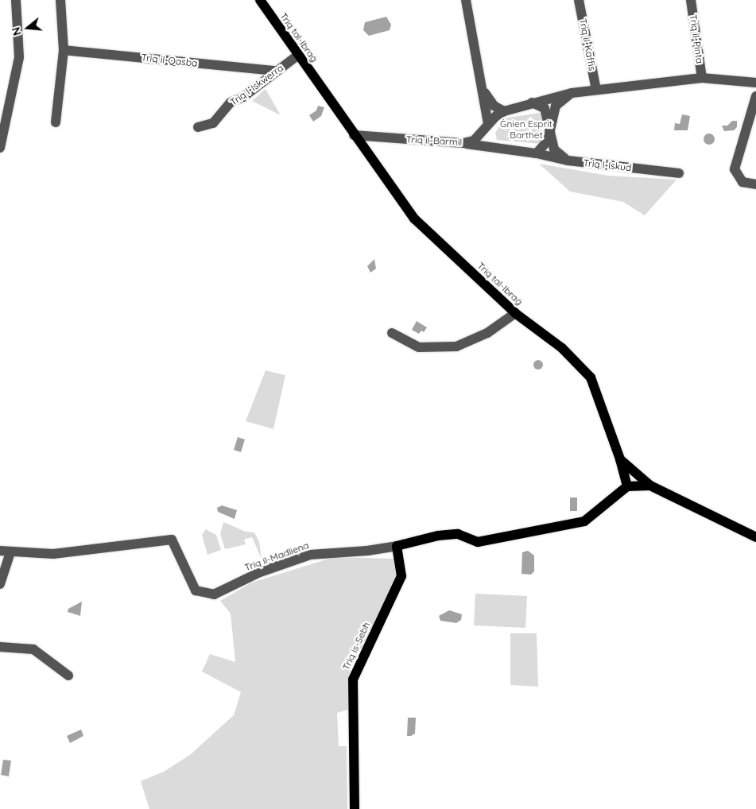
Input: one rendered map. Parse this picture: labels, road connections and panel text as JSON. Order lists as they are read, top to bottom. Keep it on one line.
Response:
{"streets":{"main road":["Triq tal-Ibraġ","Triq il-Madliena","Triq is-Sebħ"],"street":["Triq il-Pinta","Triq il-Kaffis","Triq il-Qasba","Triq l-Iskwerra","Triq il-Barmil","Triq l-Iskud"]},"crossings":[["Triq tal-Ibraġ","Triq l-Iskwerra"],["Triq tal-Ibraġ","Triq il-Barmil"],["Triq il-Pinta","Triq il-Barmil"],["Triq il-Kaffis","Triq il-Barmil"],["Triq il-Qasba","Triq l-Iskwerra"],["Triq il-Barmil","Triq l-Iskud"],["Triq il-Madliena","Triq is-Sebħ"]],"parks":["Ġnien Esprit Barthet"],"north":"left"}
